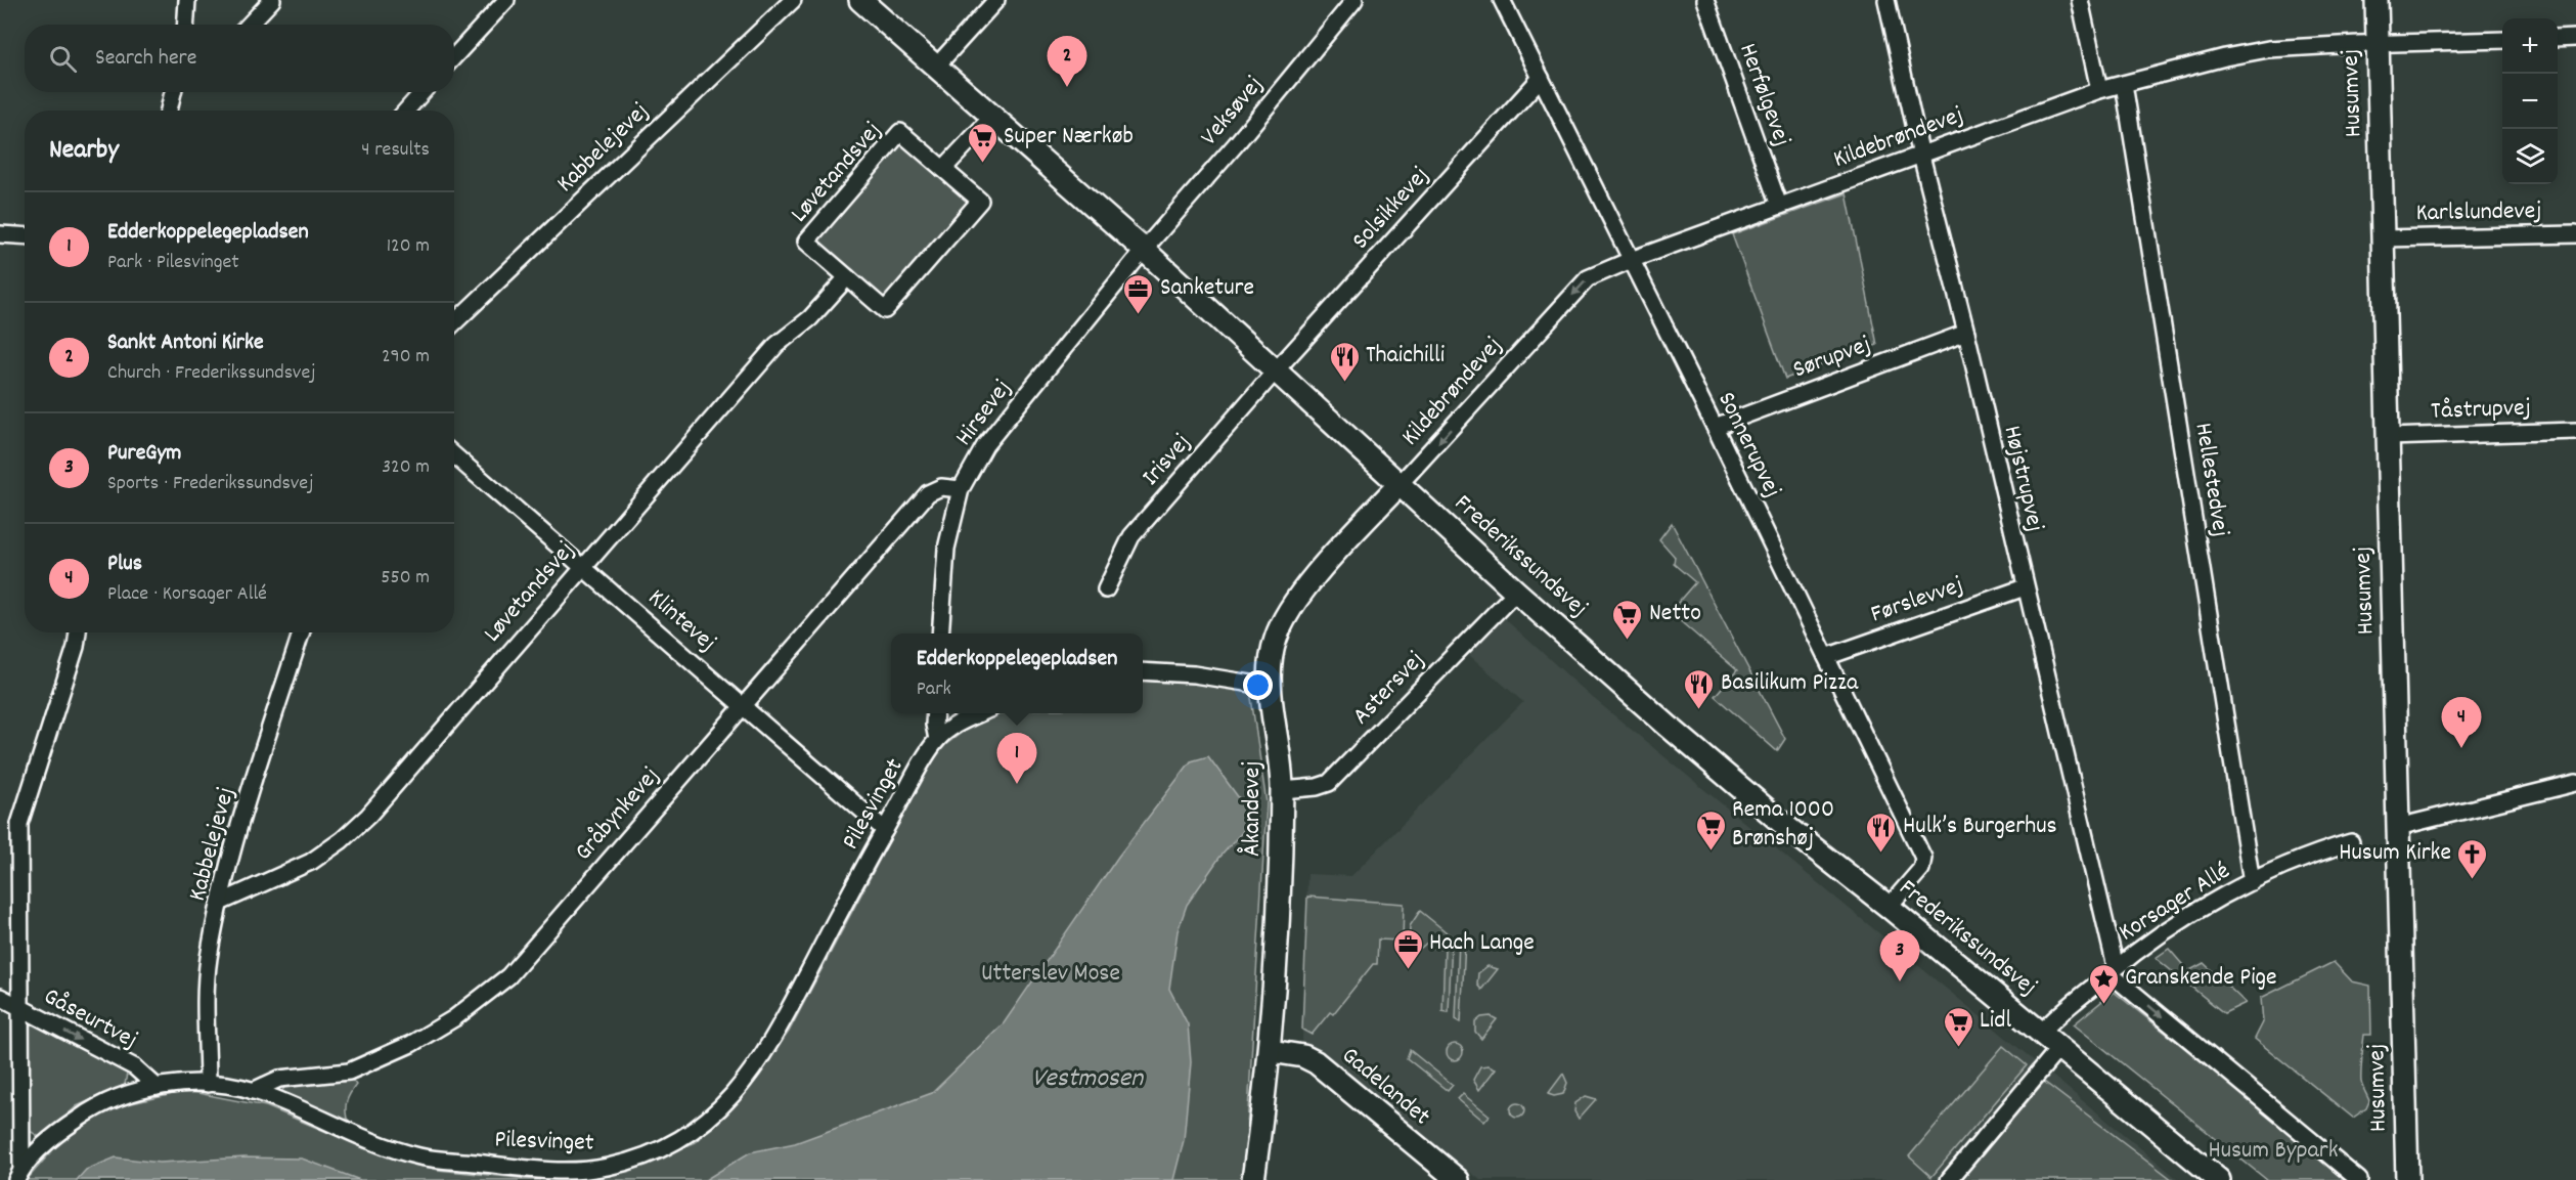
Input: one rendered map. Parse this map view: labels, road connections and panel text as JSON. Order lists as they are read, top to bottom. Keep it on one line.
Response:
{"streets":{"street":["Husumvej","Herfølgevej","Veksøvej","Kildebrøndevej","Kabbelejevej","Løvetandsvej","Solsikkevej","Karlslundevej","Sørupvej","Tåstrupvej","Hirsevej","Sonnerupvej","Irisvej","Højstrupvej","Hellestedvej","Frederikssundsvej","Førslevvej","Klintevej","Astersvej","Pilesvinget","Åkandevej","Gråbynkevej","Korsager Allé","Gåseurtvej","Gadelandet"]},"crossings":[["Husumvej","Kildebrøndevej"],["Husumvej","Karlslundevej"],["Husumvej","Tåstrupvej"],["Herfølgevej","Kildebrøndevej"],["Veksøvej","Hirsevej"],["Veksøvej","Frederikssundsvej"],["Kildebrøndevej","Sonnerupvej"],["Kildebrøndevej","Højstrupvej"],["Kildebrøndevej","Hellestedvej"],["Kildebrøndevej","Frederikssundsvej"],["Kildebrøndevej","Åkandevej"],["Kabbelejevej","Løvetandsvej"],["Kabbelejevej","Pilesvinget"],["Løvetandsvej","Klintevej"],["Solsikkevej","Sonnerupvej"],["Solsikkevej","Irisvej"],["Solsikkevej","Frederikssundsvej"],["Sørupvej","Sonnerupvej"],["Sørupvej","Højstrupvej"],["Hirsevej","Frederikssundsvej"],["Hirsevej","Gråbynkevej"],["Sonnerupvej","Frederikssundsvej"],["Sonnerupvej","Førslevvej"],["Irisvej","Frederikssundsvej"],["Højstrupvej","Førslevvej"],["Højstrupvej","Korsager Allé"],["Hellestedvej","Korsager Allé"],["Frederikssundsvej","Astersvej"],["Frederikssundsvej","Åkandevej"],["Frederikssundsvej","Korsager Allé"],["Klintevej","Pilesvinget"],["Klintevej","Gråbynkevej"],["Astersvej","Åkandevej"],["Pilesvinget","Gråbynkevej"],["Pilesvinget","Gåseurtvej"],["Åkandevej","Gadelandet"]],"one_way":["Gåseurtvej"],"water":["Vestmosen"],"parks":["Utterslev Mose","Husum Bypark"],"places":{"supermarket":["Super Nærkøb","Netto","Rema 1000 Brønshøj","Lidl"],"office":["Sanketure","Hach Lange"],"restaurant":["Thaichilli","Basilikum Pizza","Hulk’s Burgerhus"],"church":["Husum Kirke"],"place":["Granskende Pige"]},"page":{"map_buttons":["+","−"],"search":"Search here","pins":["2","4","1","3"],"heading":["Nearby","4 results"],"list":[{"mark":"1","name":"Edderkoppelegepladsen","note":"Park · Pilesvinget","value":"120 m"},{"mark":"2","name":"Sankt Antoni Kirke","note":"Church · Frederikssundsvej","value":"290 m"},{"mark":"3","name":"PureGym","note":"Sports · Frederikssundsvej","value":"320 m"},{"mark":"4","name":"Plus","note":"Place · Korsager Allé","value":"550 m"}],"popup":["Edderkoppelegepladsen","Park"]}}
